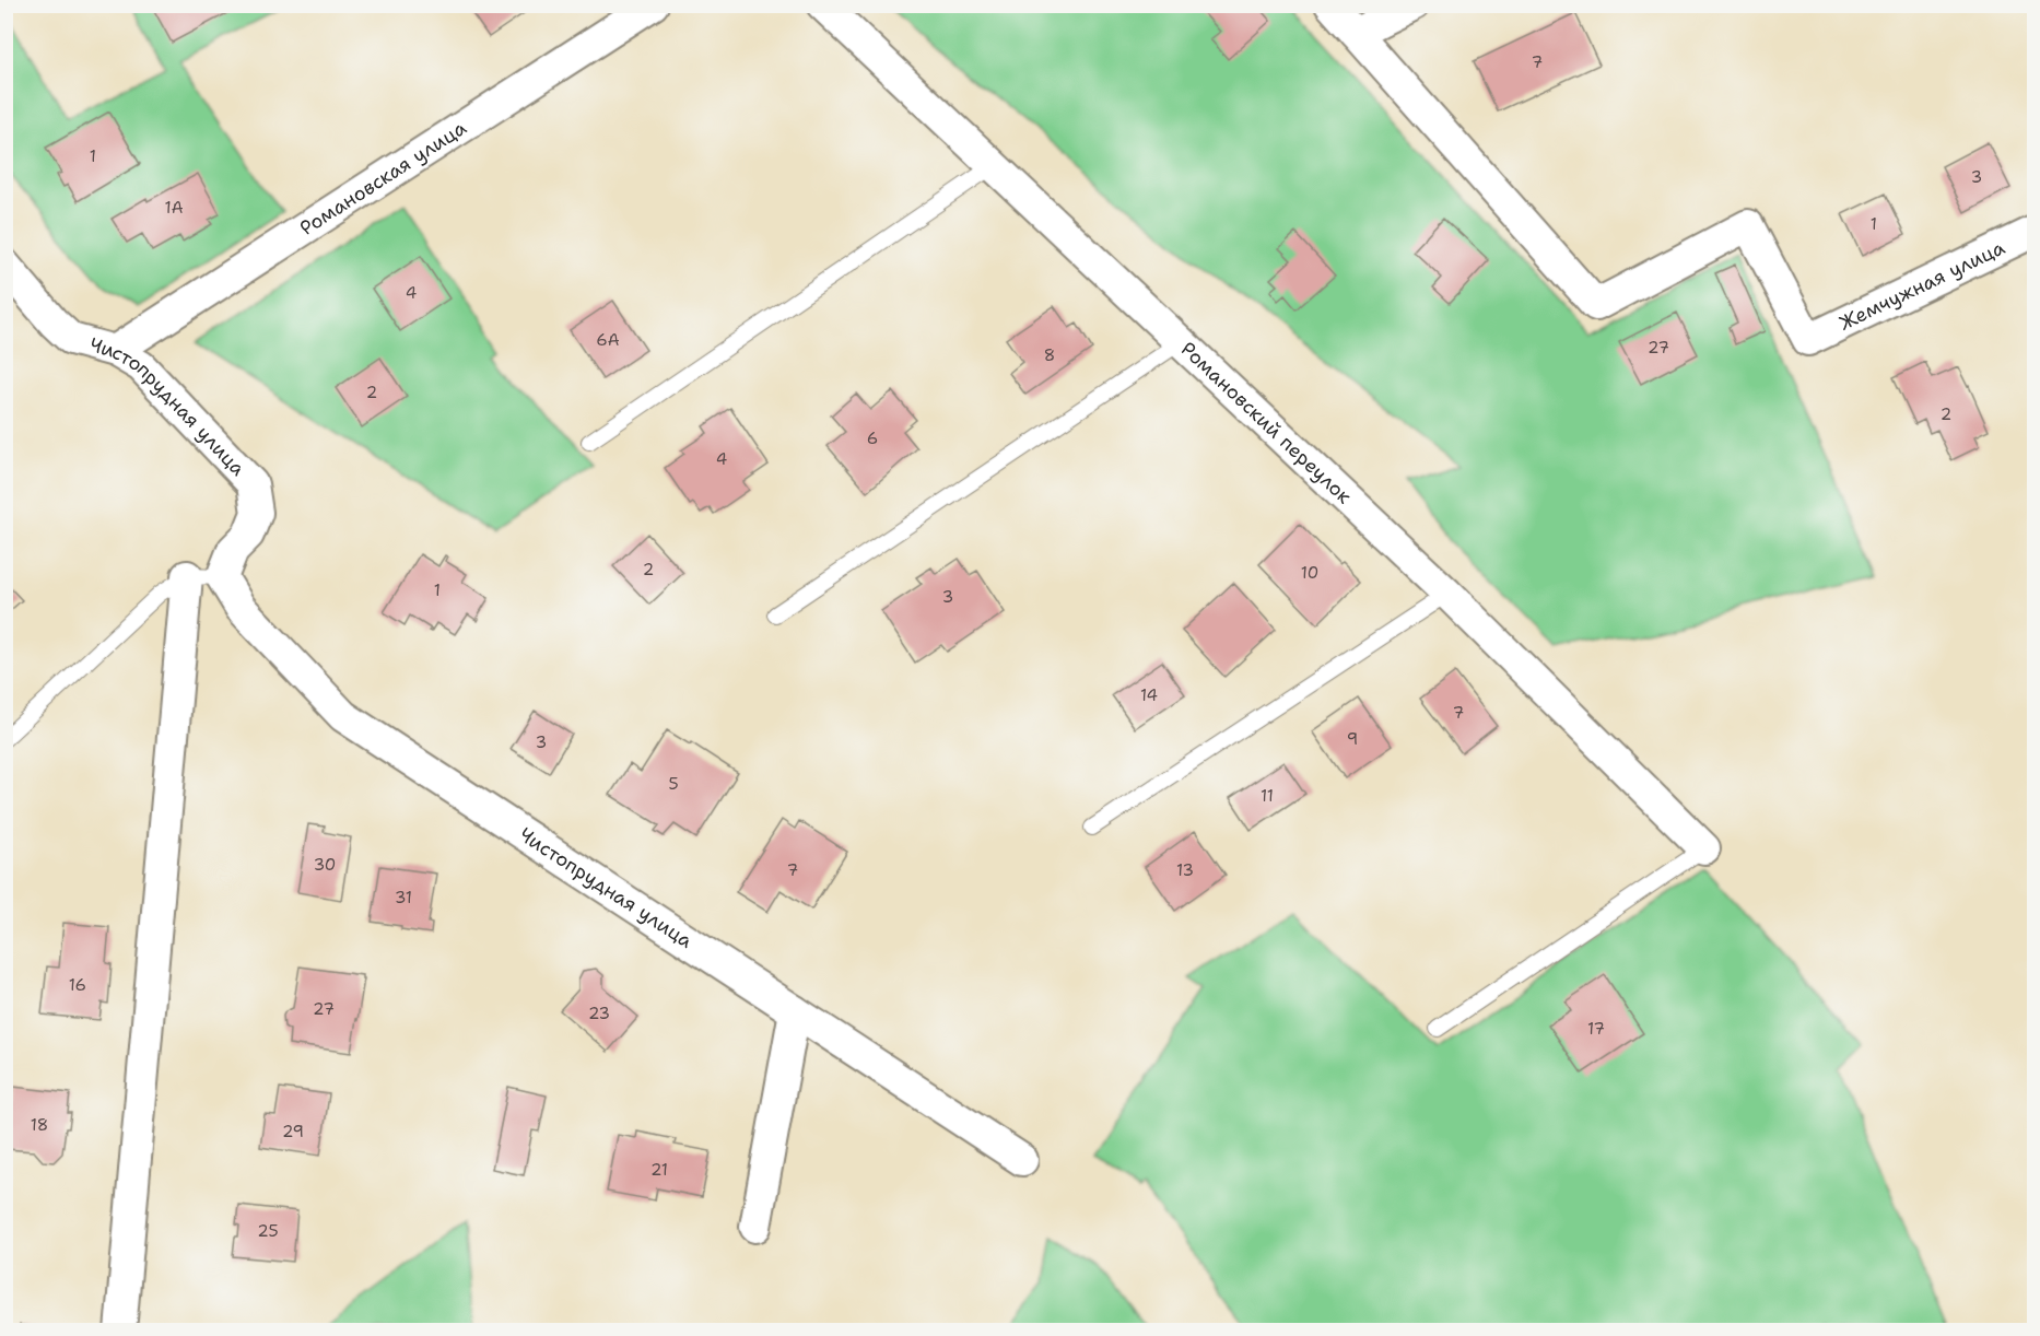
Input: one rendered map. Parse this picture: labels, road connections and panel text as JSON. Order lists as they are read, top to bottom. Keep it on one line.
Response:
{"streets":{"street":["Романовская улица","Жемчужная улица","Чистопрудная улица","Романовский переулок"]},"crossings":[["Романовская улица","Чистопрудная улица"]],"house_numbers":["7","1","3","1А","1","4","6А","27","8","2","2","6","4","2","10","1","3","14","7","9","3","5","11","30","7","13","31","16","27","23","17","18","29","21","25"]}
